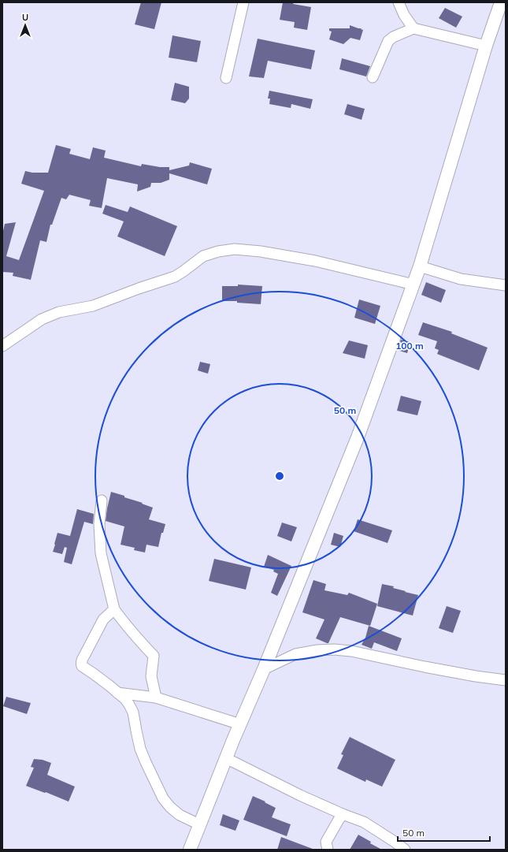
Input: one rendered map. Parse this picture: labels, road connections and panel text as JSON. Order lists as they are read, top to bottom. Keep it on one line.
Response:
{"scale_bar":"50 m","north":"top","rings":["100 m","50 m"]}
